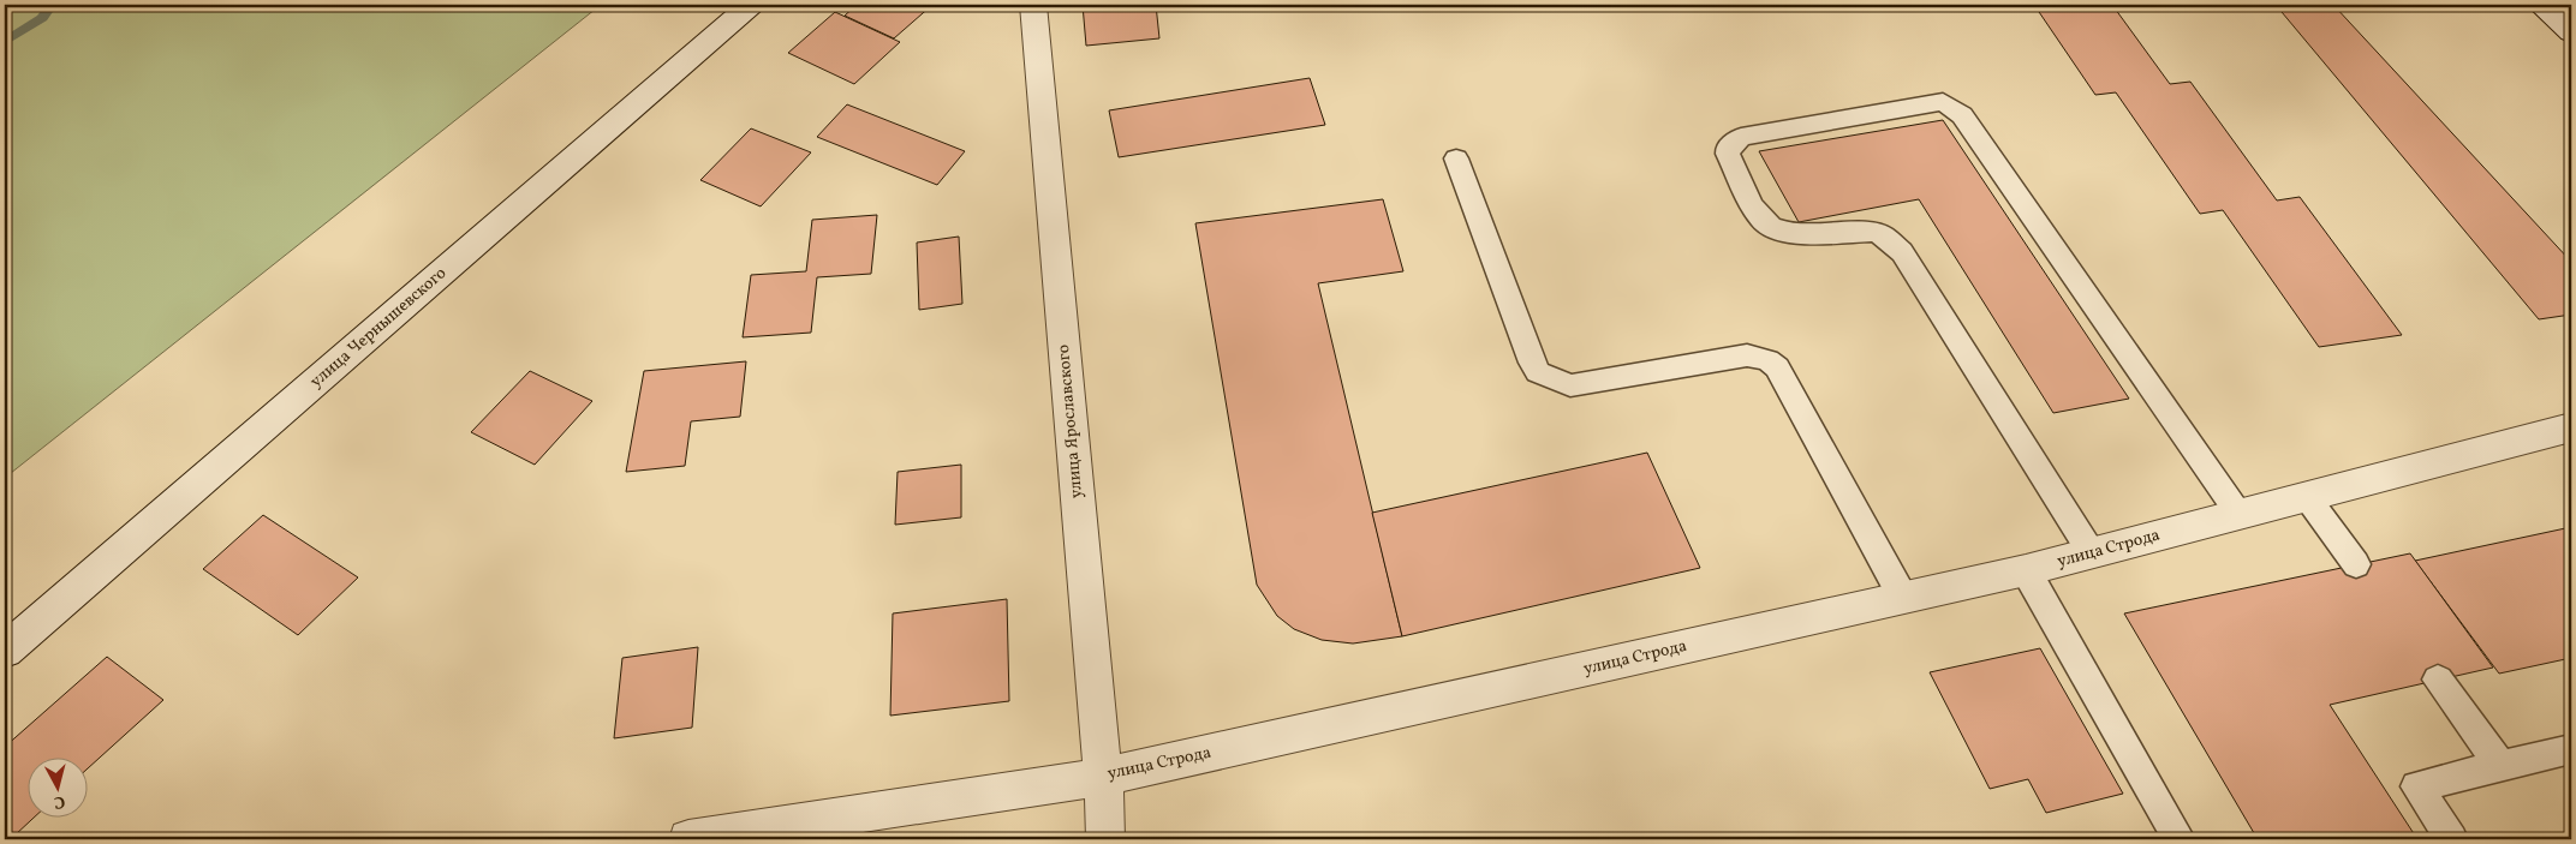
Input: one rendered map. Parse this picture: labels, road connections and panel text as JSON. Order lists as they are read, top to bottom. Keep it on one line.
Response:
{"streets":{"street":["улица Чернышевского","улица Ярославского","улица Строда"]},"crossings":[["улица Ярославского","улица Строда"]],"north":"bottom"}
